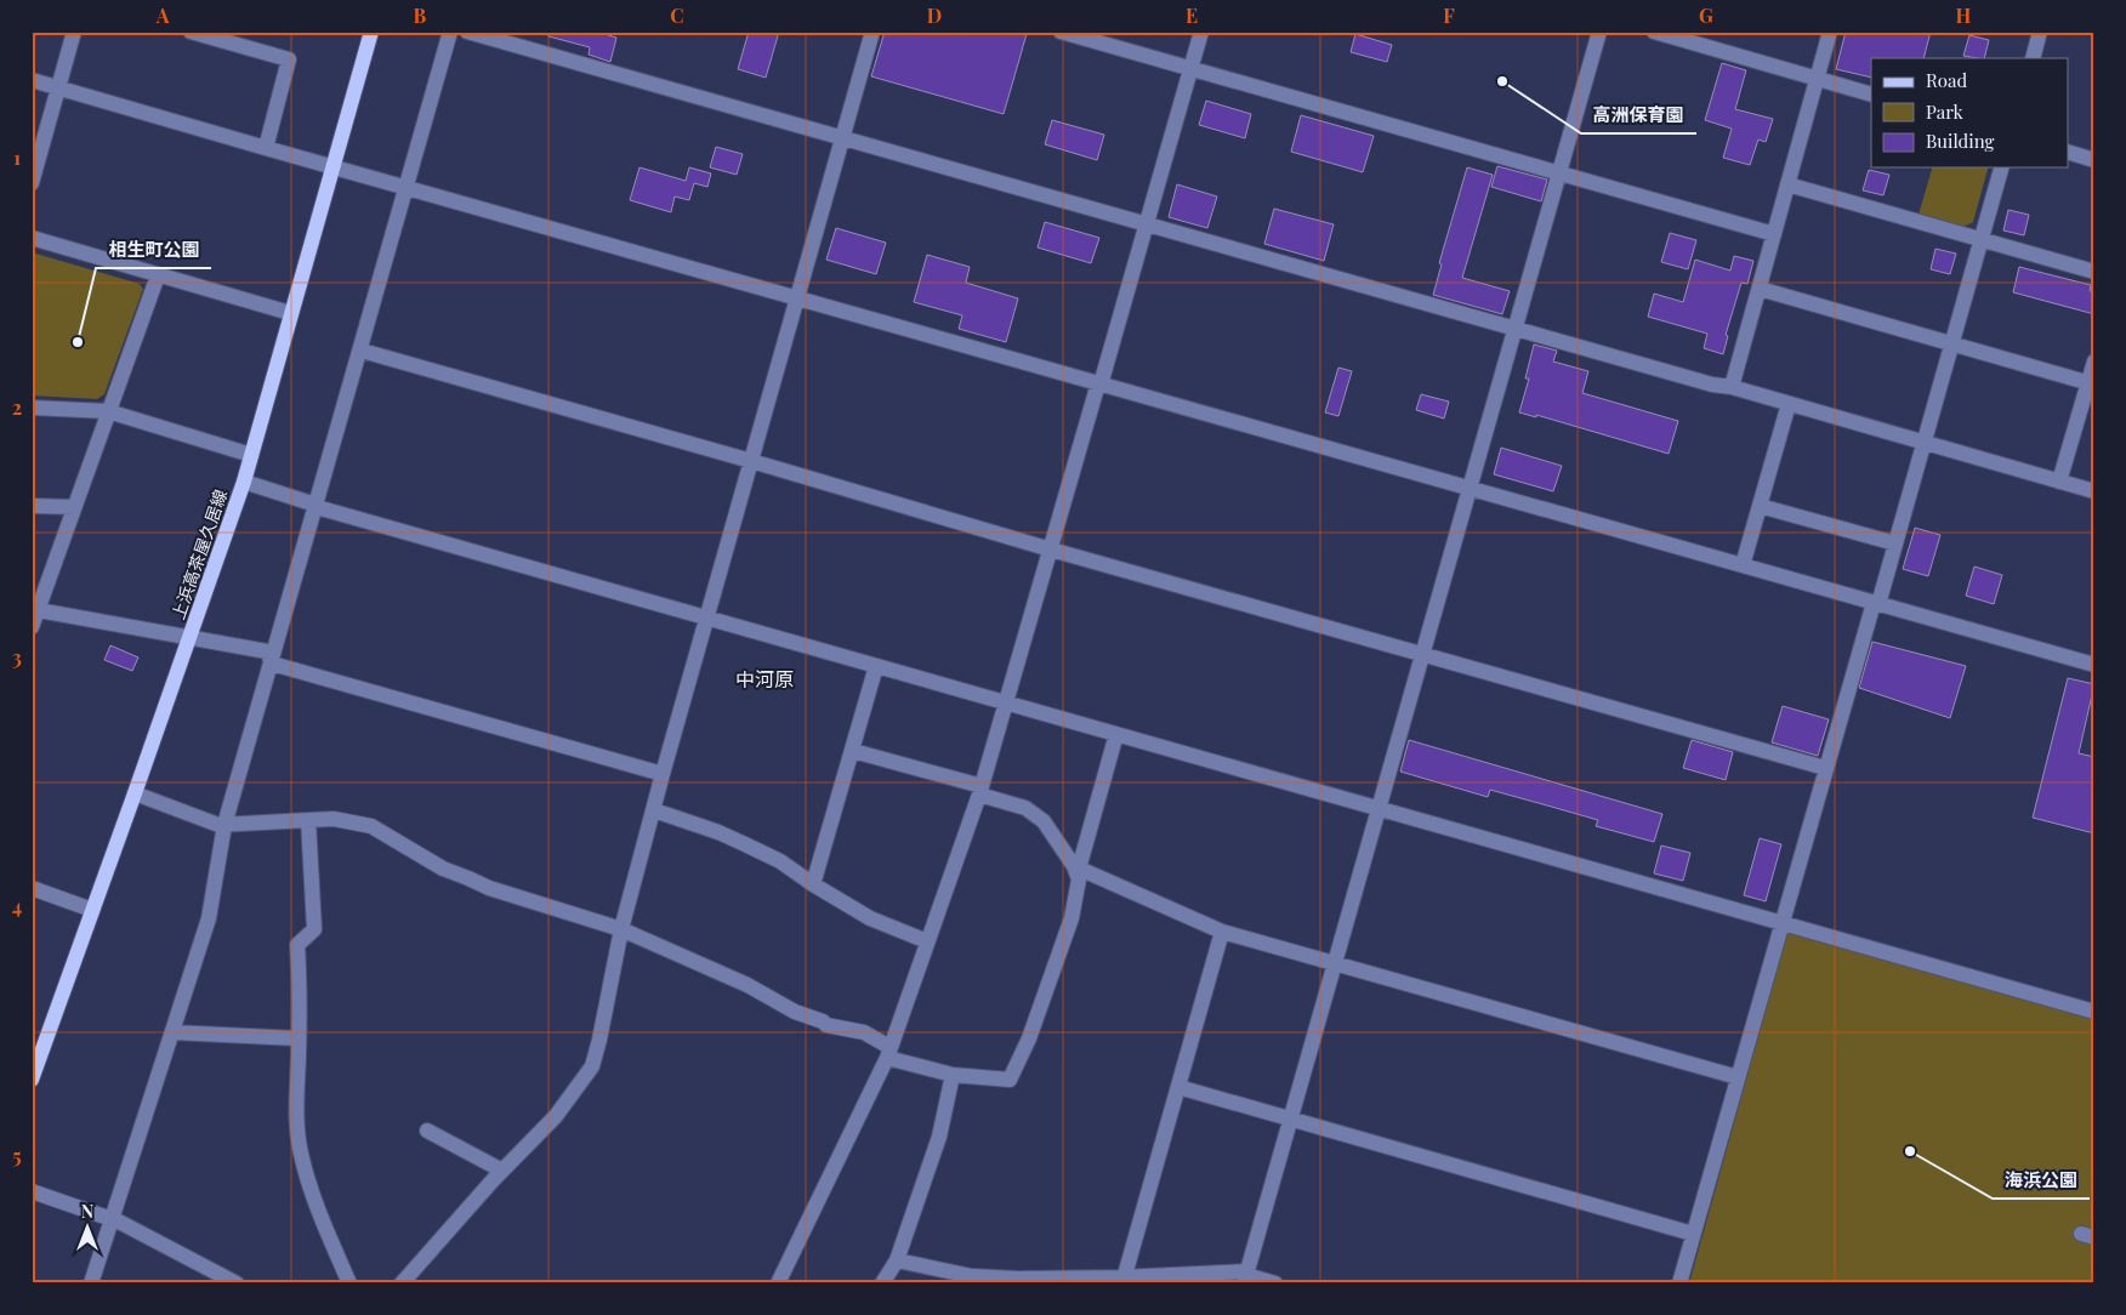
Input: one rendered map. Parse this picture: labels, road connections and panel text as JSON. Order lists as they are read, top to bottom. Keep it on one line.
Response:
{"streets":{"main road":["上浜高茶屋久居線"]},"districts":["中河原"],"places":["高洲保育園","相生町公園","海浜公園"],"legend":["Road","Park","Building"],"north":"top","grid":{"columns":["A","B","C","D","E","F","G","H"],"rows":["1","2","3","4","5"]}}
